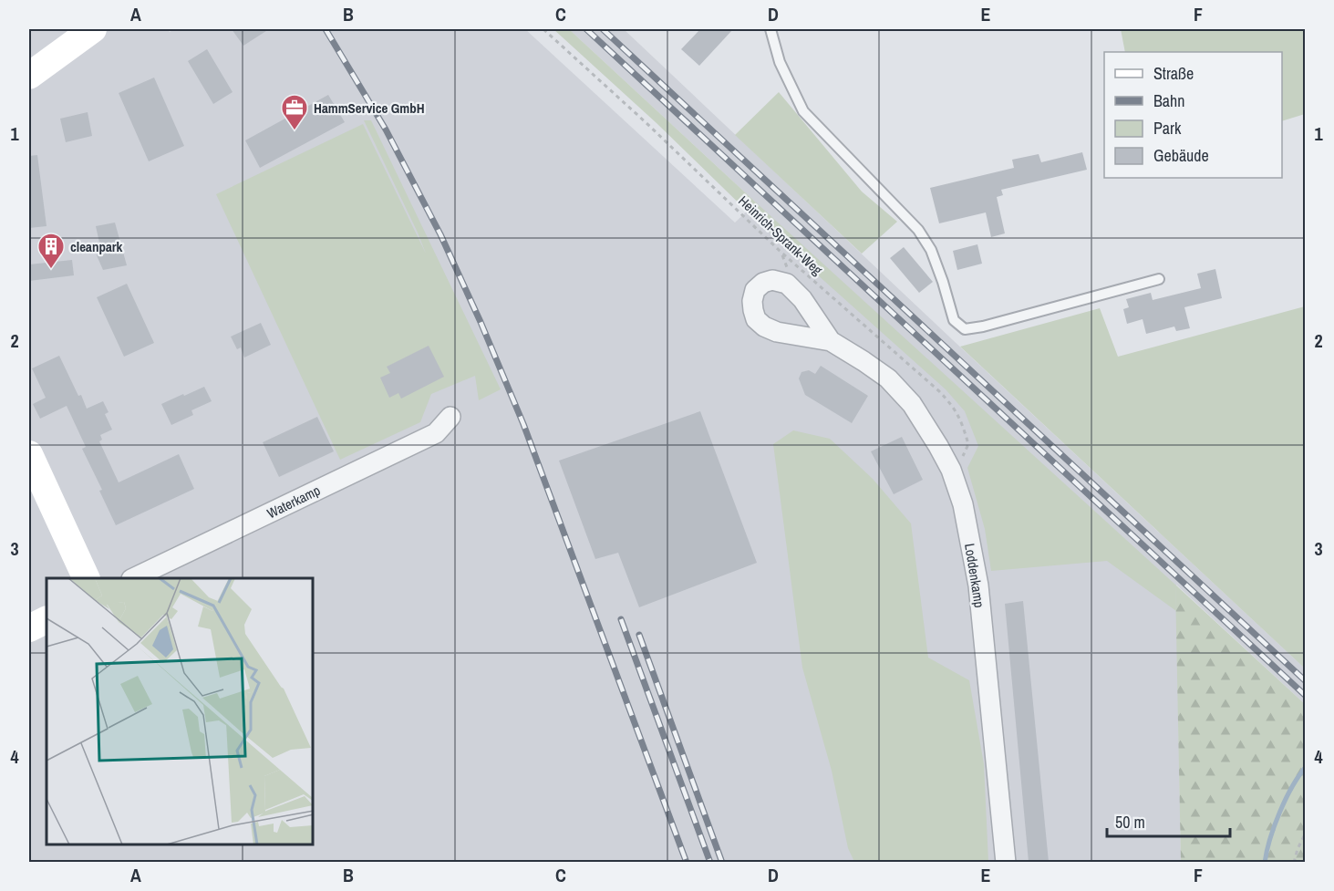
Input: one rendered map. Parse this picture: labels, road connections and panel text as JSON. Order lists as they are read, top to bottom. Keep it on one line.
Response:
{"streets":{"street":["Waterkamp","Loddenkamp"],"path":["Heinrich-Sprank-Weg"]},"crossings":[["Heinrich-Sprank-Weg","Loddenkamp"]],"places":{"office":["HammService GmbH"],"building":["cleanpark"]},"legend":["Straße","Bahn","Park","Gebäude"],"scale_bar":"50 m","grid":{"columns":["A","B","C","D","E","F"],"rows":["1","2","3","4"]}}
